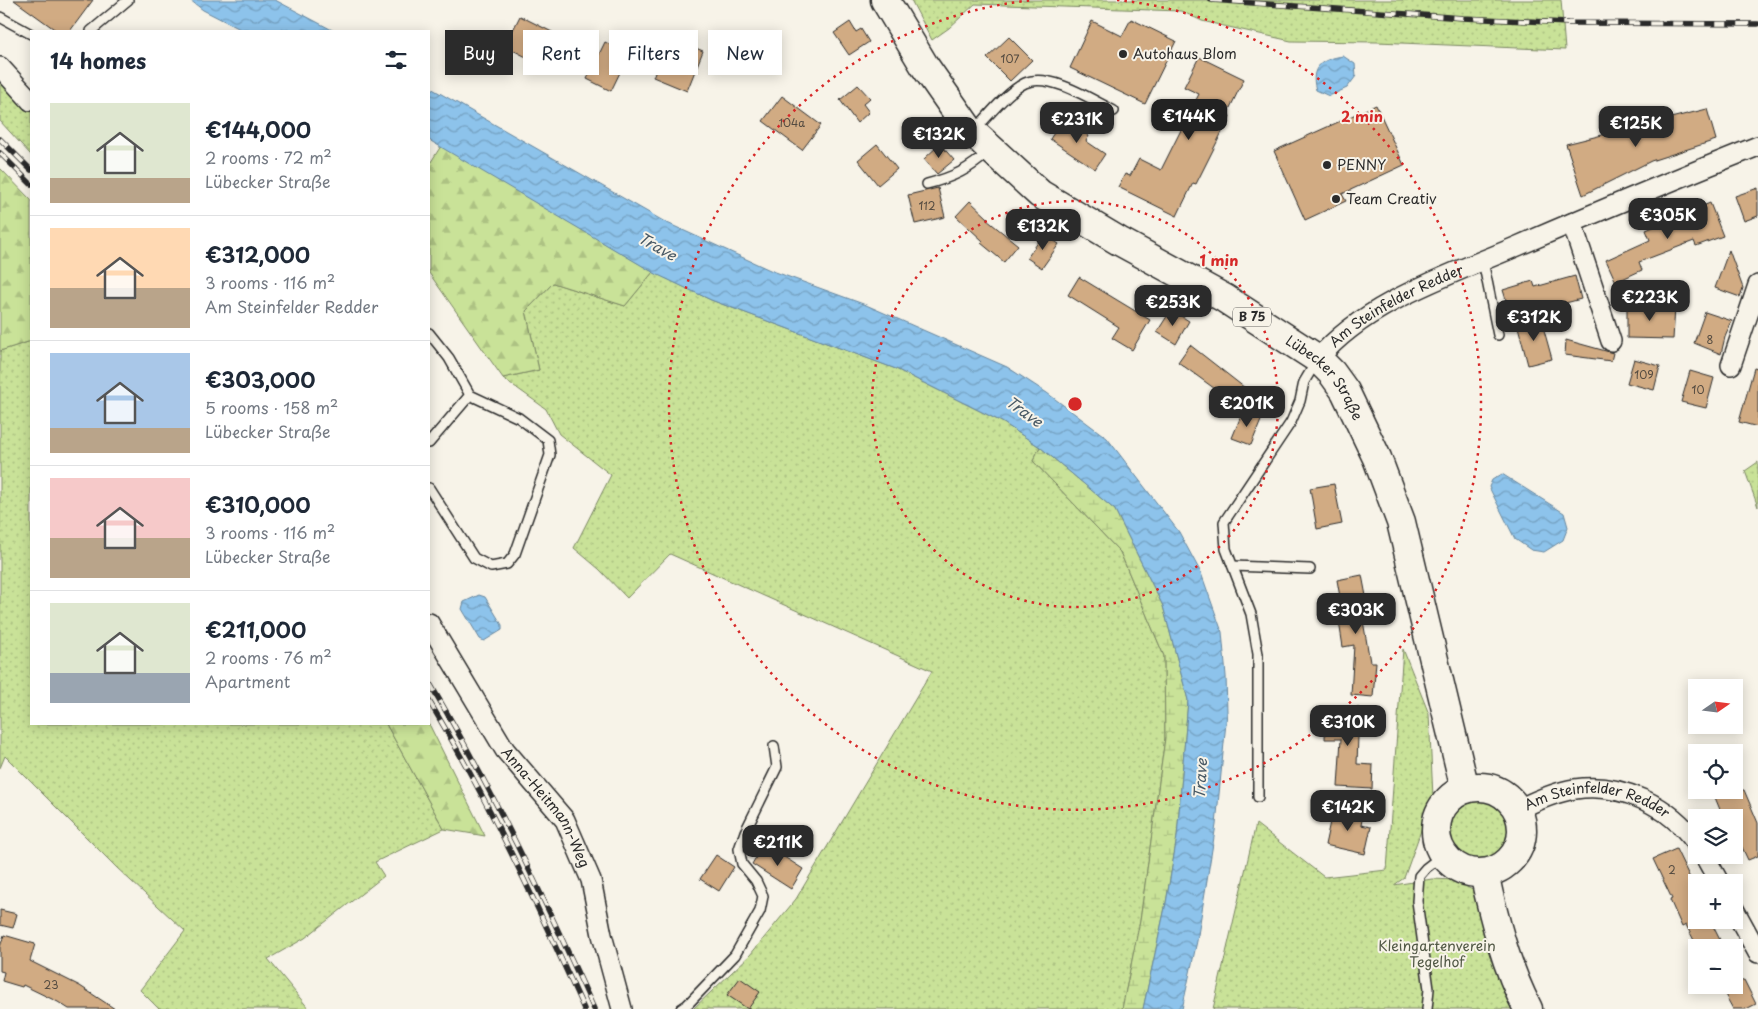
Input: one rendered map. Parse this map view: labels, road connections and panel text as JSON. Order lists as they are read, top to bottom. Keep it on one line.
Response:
{"streets":{"main road":["B 75","Lübecker Straße"],"street":["Am Steinfelder Redder","Anna-Heitmann-Weg"]},"crossings":[["Am Steinfelder Redder","Lübecker Straße"]],"water":["Trave"],"parks":["Kleingartenverein Tegelhof"],"places":["Autohaus Blom","PENNY","Team Creativ"],"house_numbers":["107","104a","112","8","109","10","2","23"],"north":"right","page":{"chip":["Buy","Rent","Filters","New"],"heading":"14 homes","list":[{"name":"€144,000","note":"2 rooms · 72 m² · Lübecker Straße"},{"name":"€312,000","note":"3 rooms · 116 m² · Am Steinfelder Redder"},{"name":"€303,000","note":"5 rooms · 158 m² · Lübecker Straße"},{"name":"€310,000","note":"3 rooms · 116 m² · Lübecker Straße"},{"name":"€211,000","note":"2 rooms · 76 m² · Apartment"}],"price":["€144K","€231K","€125K","€132K","€305K","€132K","€223K","€253K","€312K","€201K","€303K","€310K","€142K","€211K"],"map_buttons":["+","−"]},"rings":["2 min","1 min"]}
